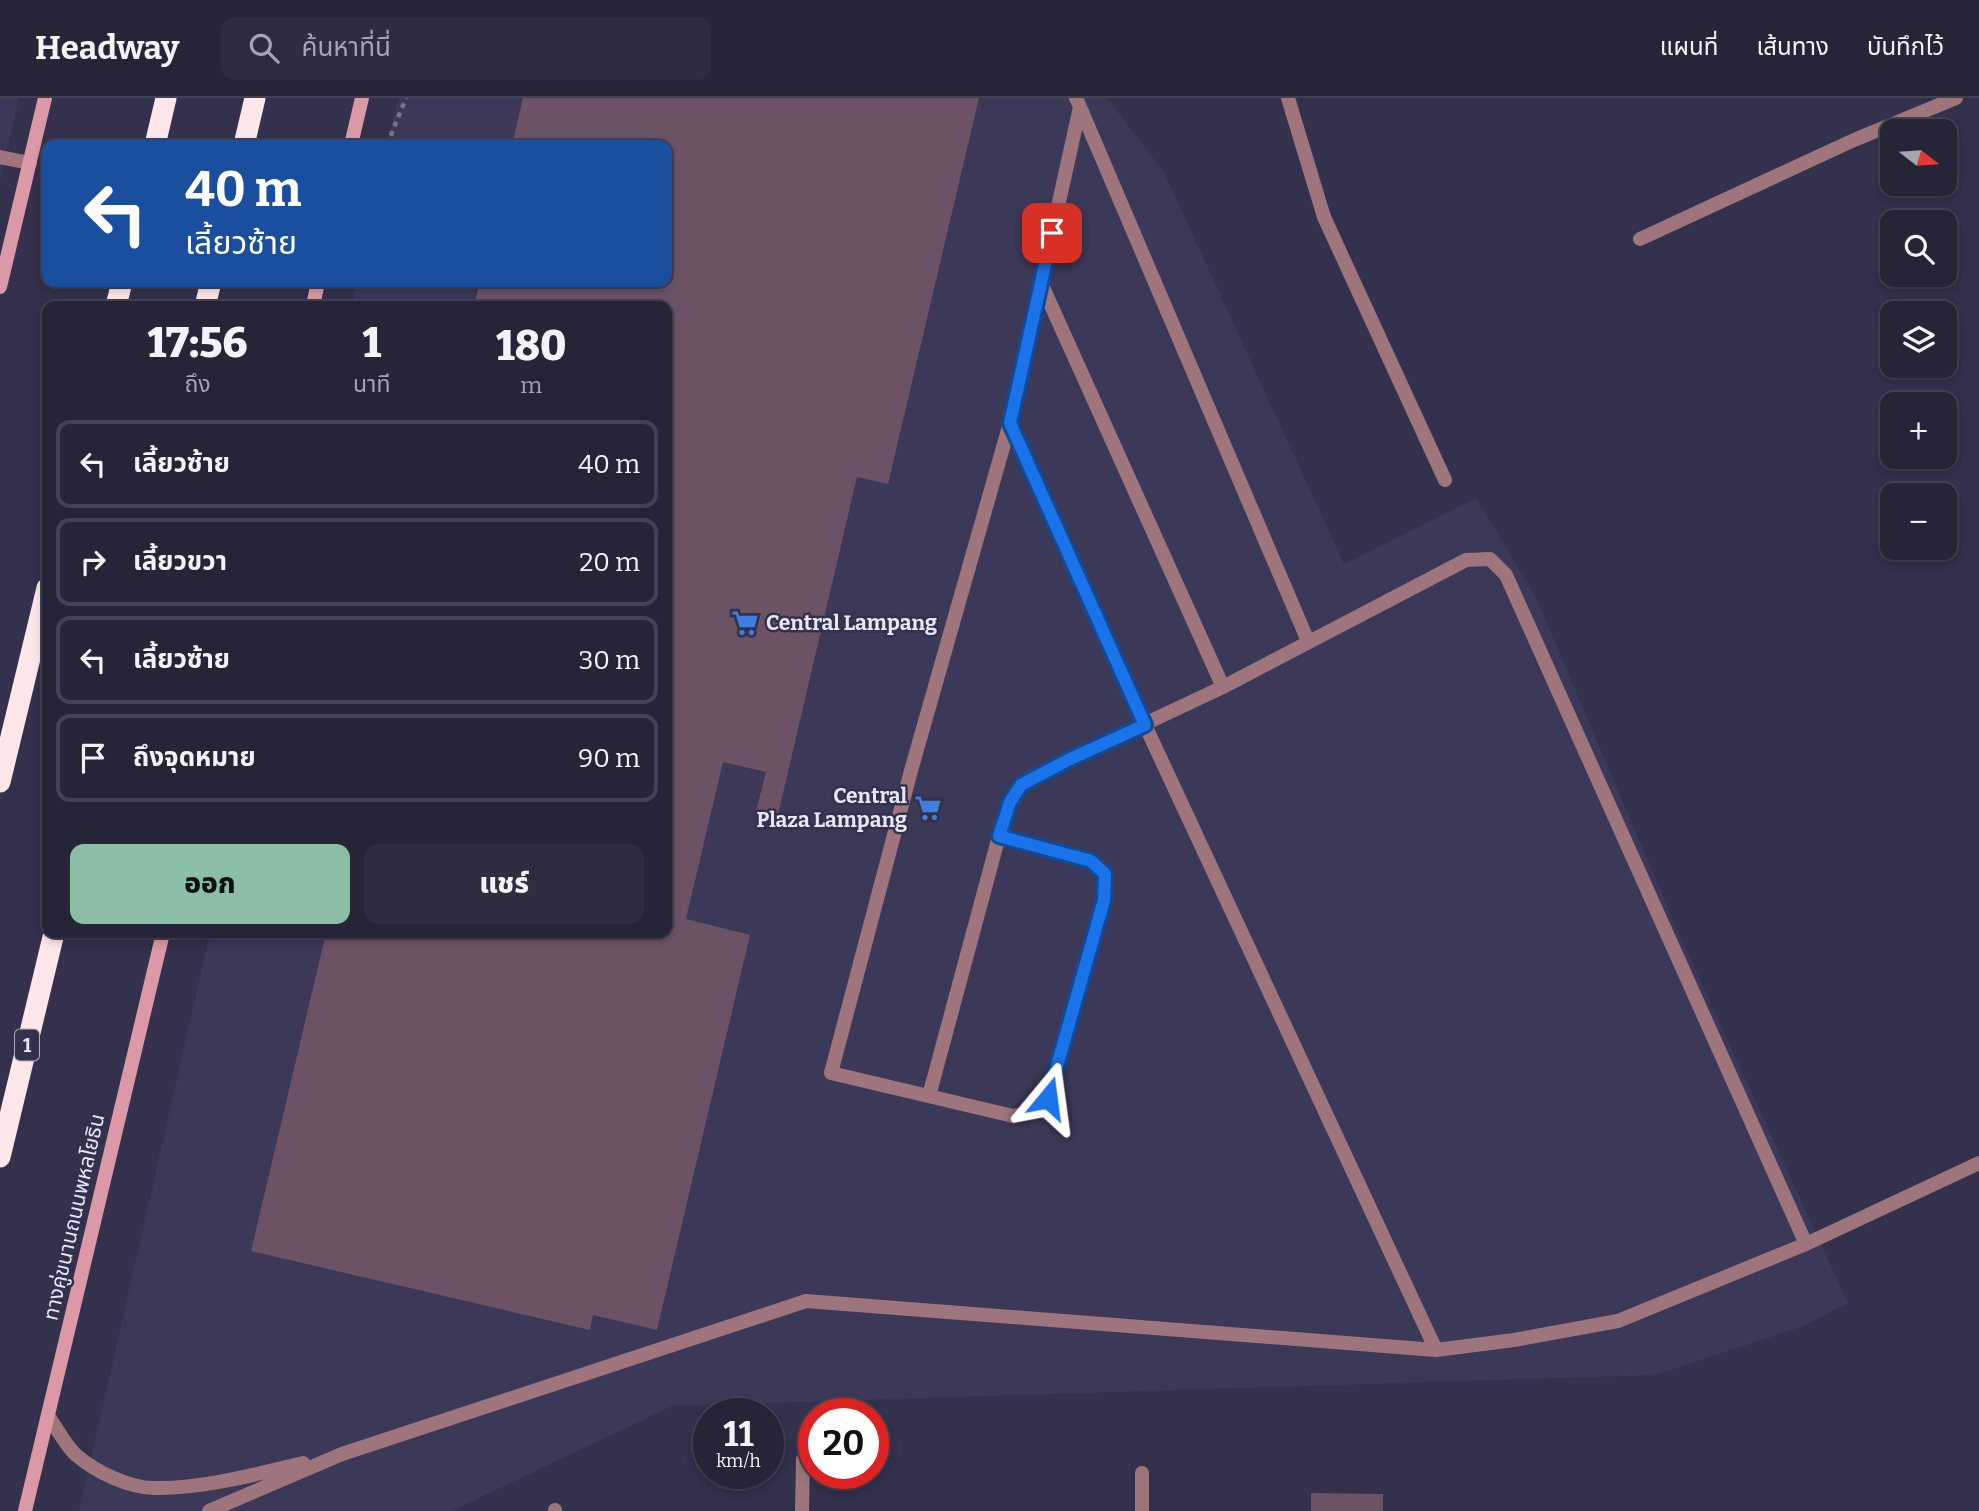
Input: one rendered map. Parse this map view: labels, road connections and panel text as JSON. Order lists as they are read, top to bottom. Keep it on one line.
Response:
{"streets":{"highway":["1"],"main road":["ทางคู่ขนานถนนพหลโยธิน"]},"places":{"supermarket":["Central Lampang","Central Plaza Lampang"]},"north":"right","page":{"header":"Headway","search":"ค้นหาที่นี่","nav":["แผนที่","เส้นทาง","บันทึกไว้"],"map_buttons":["+","−"],"turn":["40 m","เลี้ยวซ้าย"],"eta":["17:56","ถึง","1","นาที","180","m"],"list":[{"name":"เลี้ยวซ้าย","value":"40 m"},{"name":"เลี้ยวขวา","value":"20 m"},{"name":"เลี้ยวซ้าย","value":"30 m"},{"name":"ถึงจุดหมาย","value":"90 m"}],"buttons":["ออก","แชร์"],"speed":"11 km/h","limit":"20"}}
